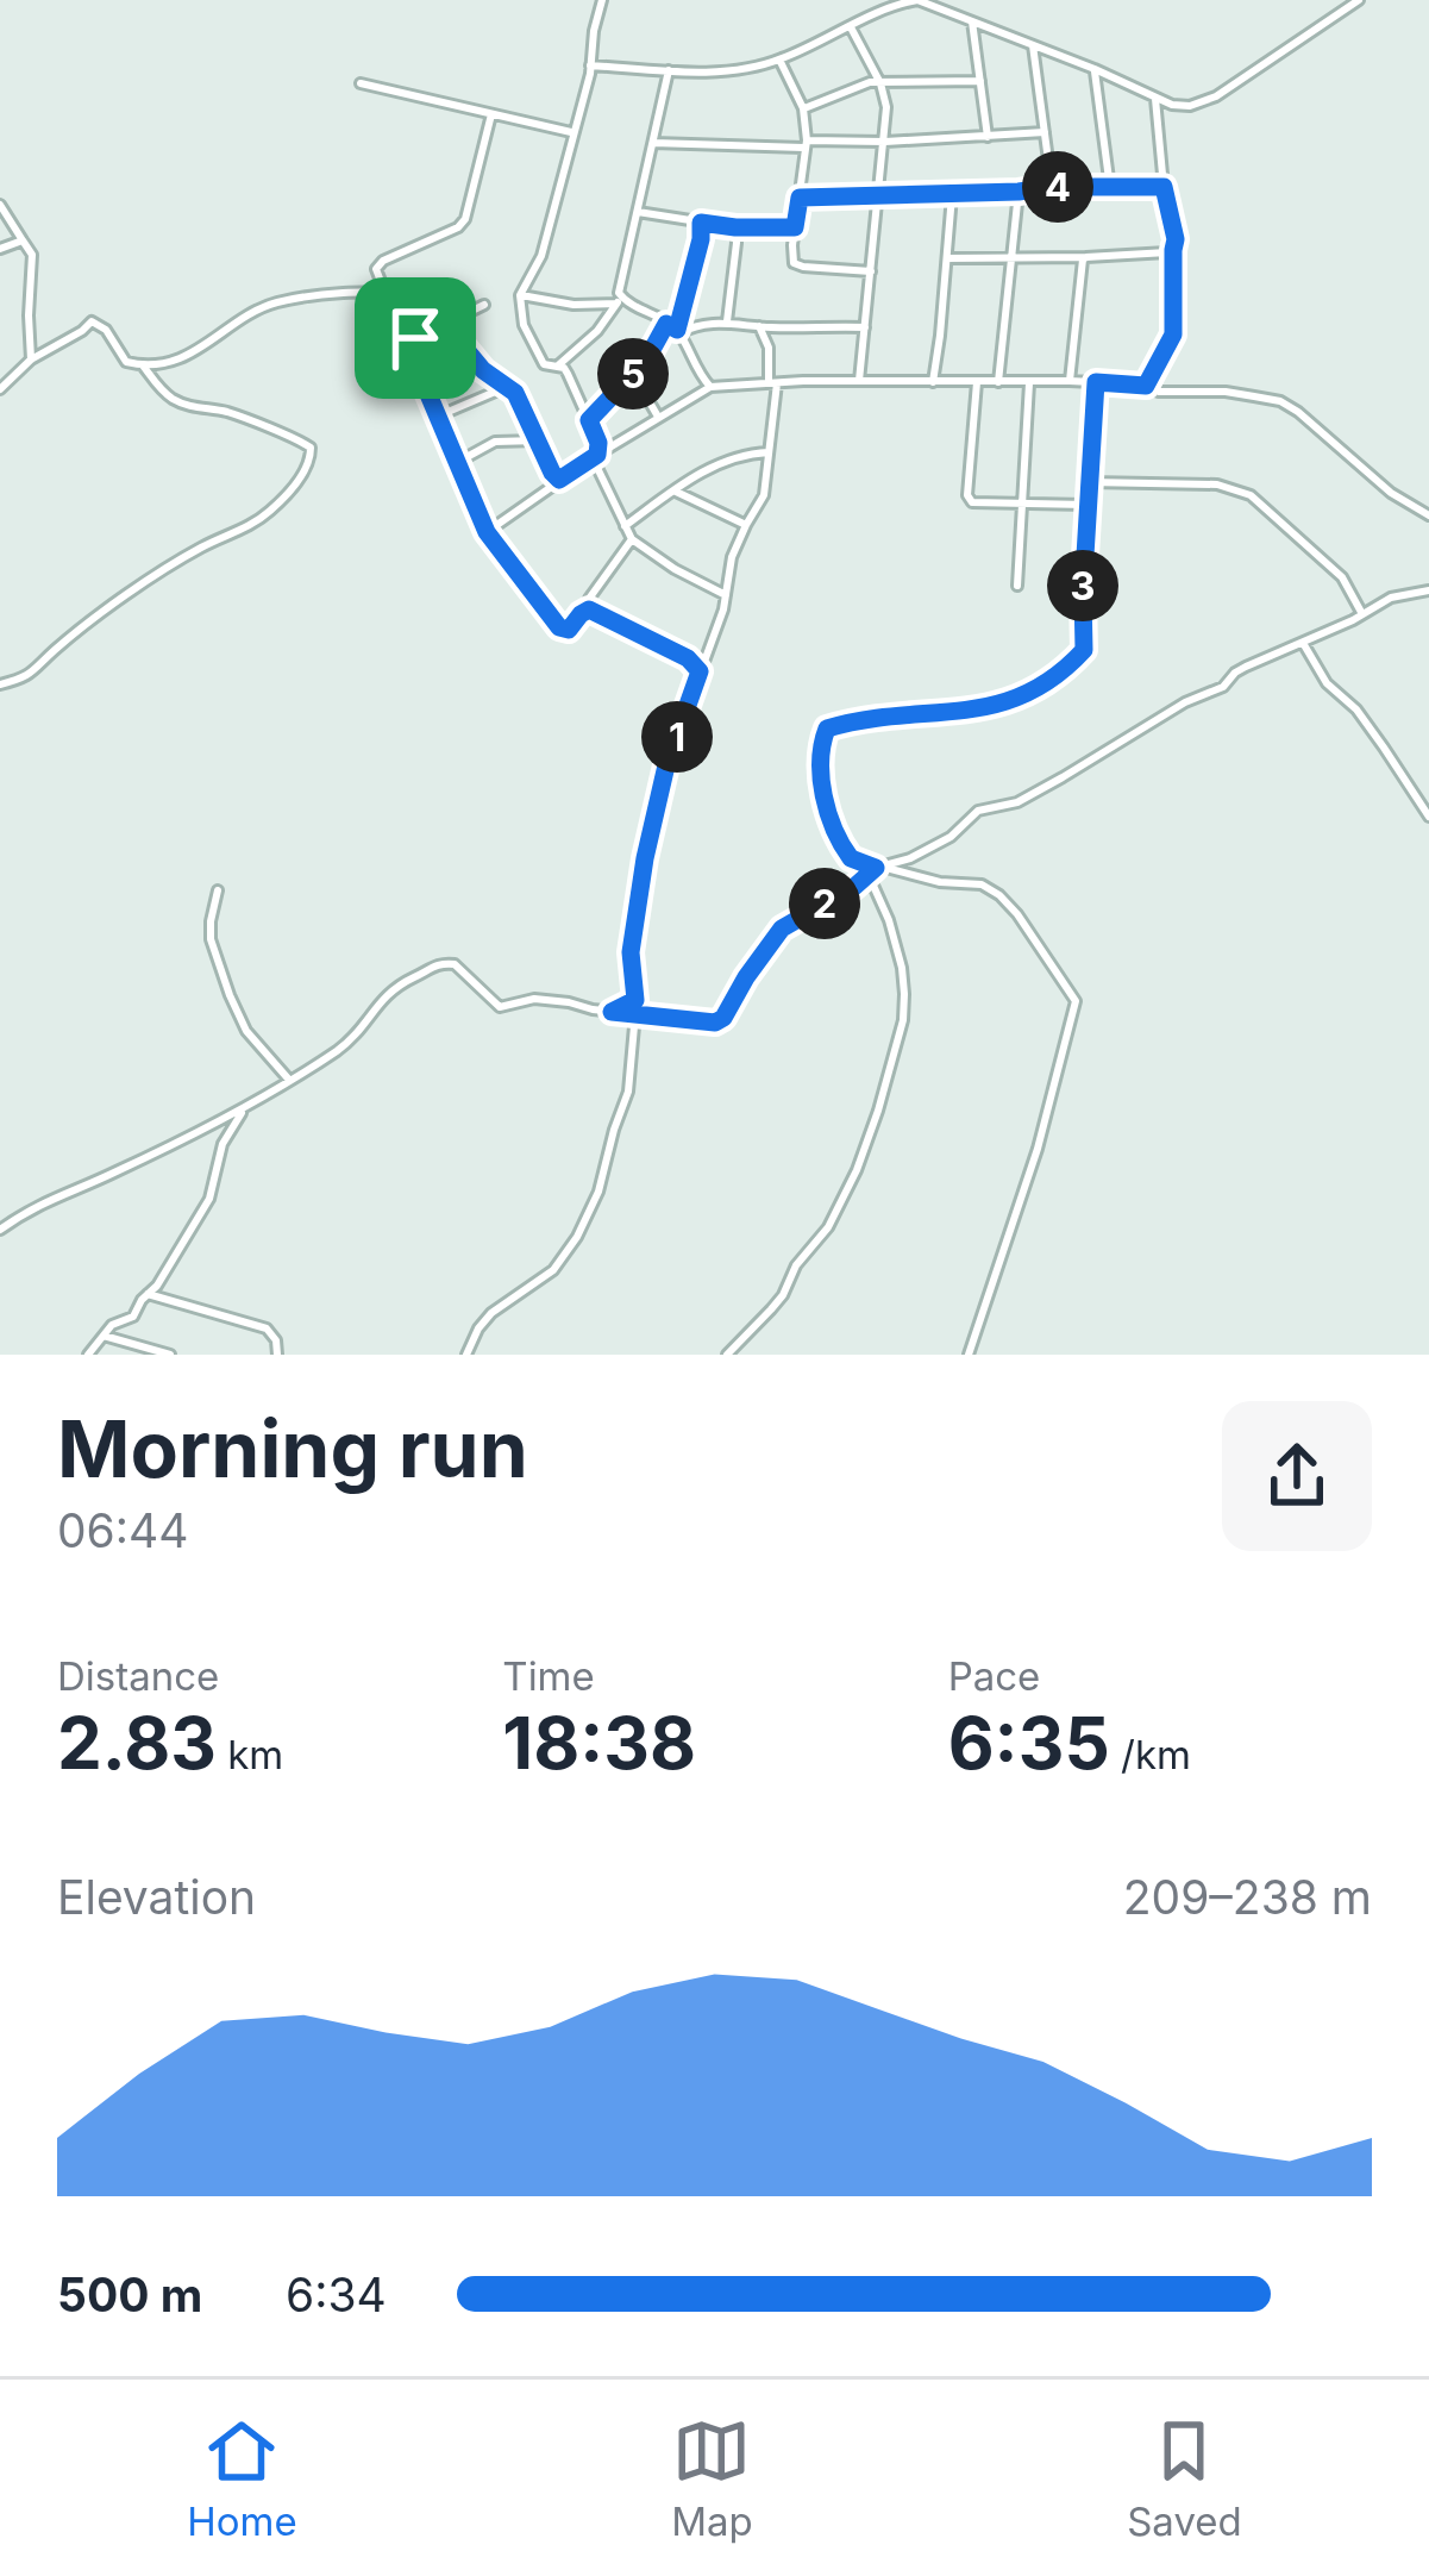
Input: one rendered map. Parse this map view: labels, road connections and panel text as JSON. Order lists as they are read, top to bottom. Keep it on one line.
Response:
{"page":{"pins":["4","5","3","1","2"],"heading":["Morning run","06:44"],"stats":[["Distance","2.83 km"],["Time","18:38"],["Pace","6:35 /km"]],"chart":["Elevation","209–238 m"],"list":[{"name":"500 m","note":"6:34"}],"tabs":["Home","Map","Saved"]}}
